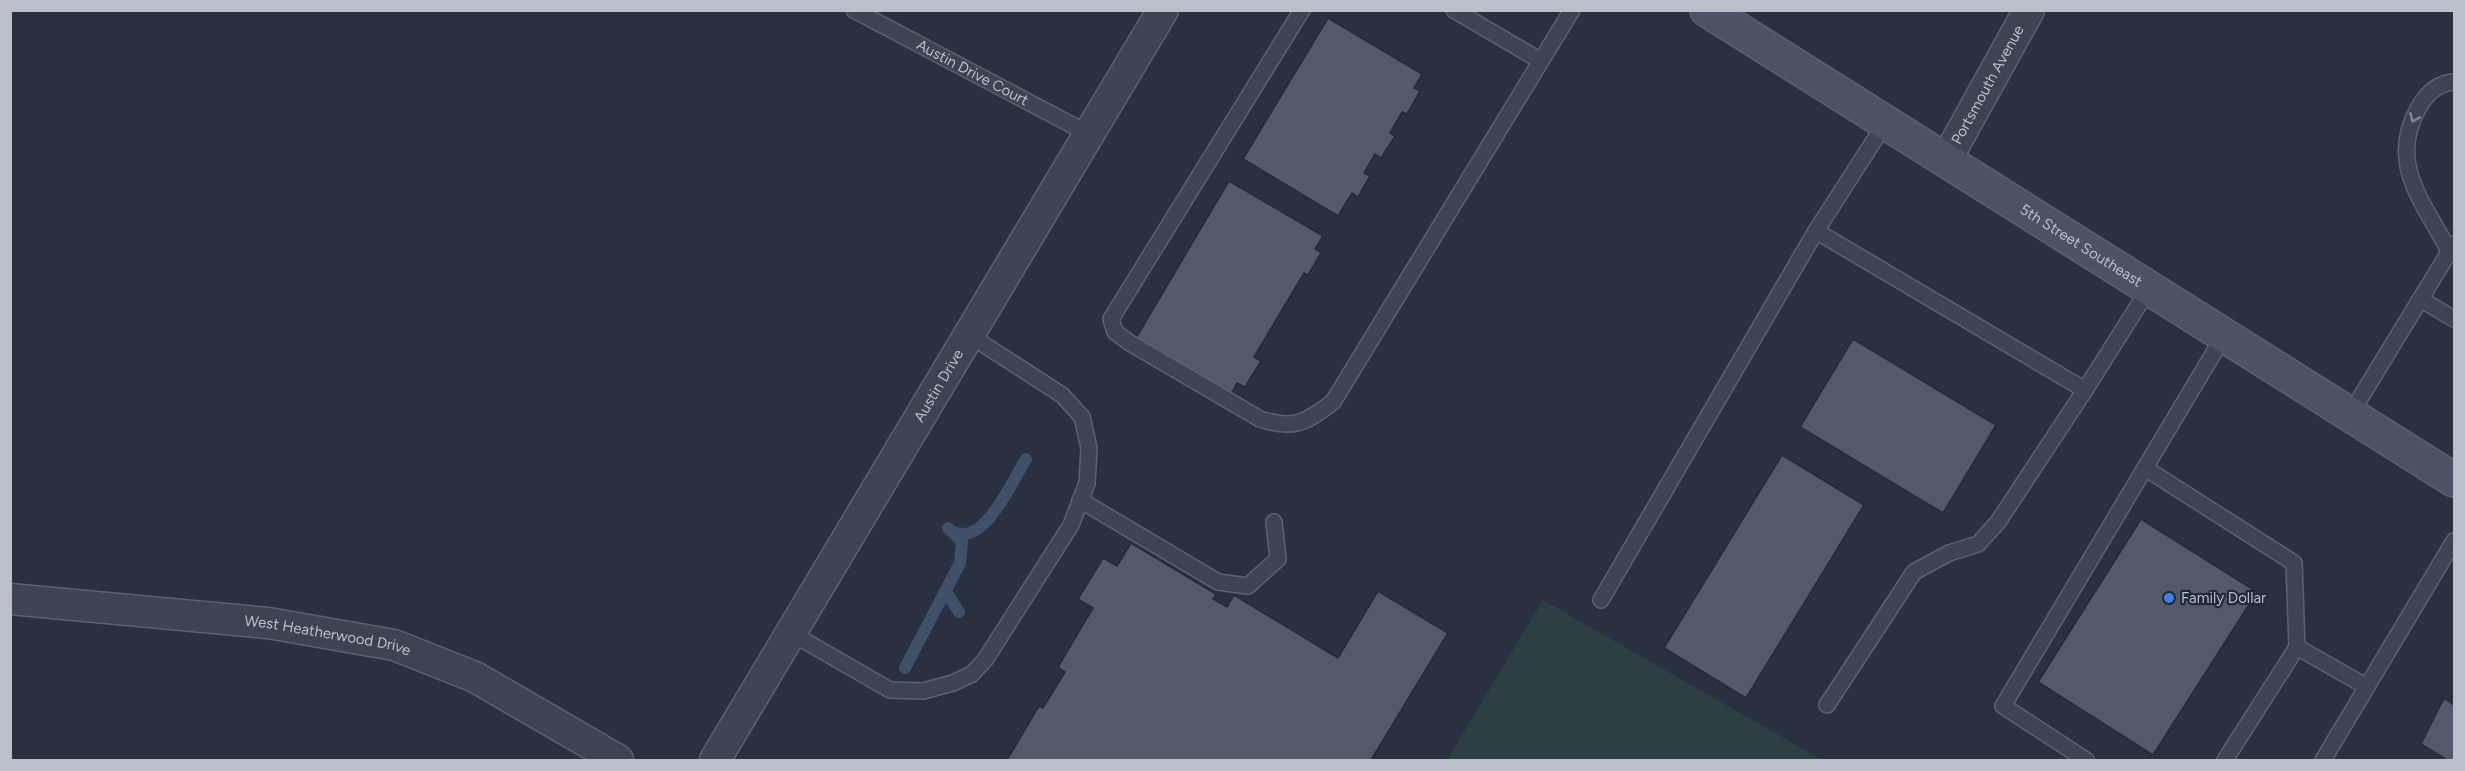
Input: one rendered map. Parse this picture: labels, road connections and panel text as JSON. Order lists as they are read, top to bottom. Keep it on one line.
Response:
{"streets":{"main road":["5th Street Southeast"],"street":["Portsmouth Avenue","Austin Drive","West Heatherwood Drive"],"lane":["Austin Drive Court"]},"crossings":[["Austin Drive Court","Austin Drive"],["Portsmouth Avenue","5th Street Southeast"]],"places":["Family Dollar"]}
